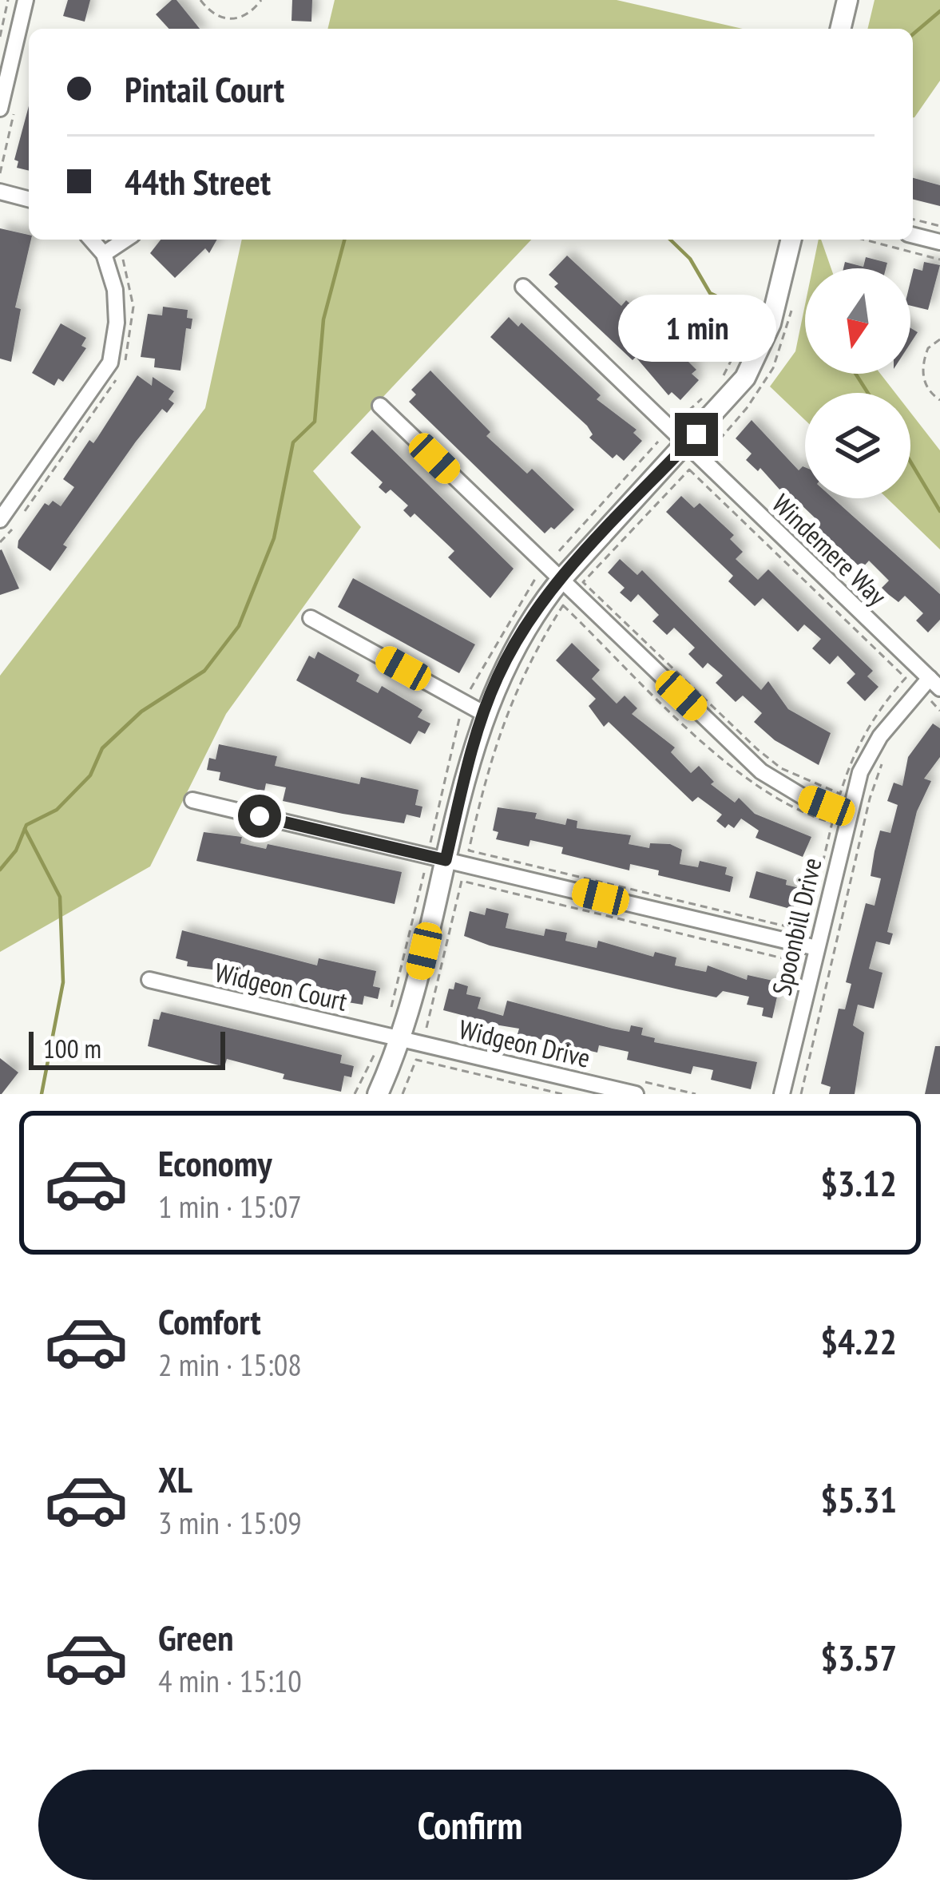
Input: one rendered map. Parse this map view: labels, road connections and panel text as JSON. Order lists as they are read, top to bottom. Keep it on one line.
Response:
{"streets":{"street":["Windemere Way","Spoonbill Drive","Widgeon Court","Widgeon Drive"]},"crossings":[["Windemere Way","Spoonbill Drive"],["Widgeon Court","Widgeon Drive"]],"scale_bar":"100 m","north":"bottom","page":{"banner":["Pintail Court","44th Street"],"bubble":"1 min","scale":"100 m","list":[{"name":"Economy","note":"1 min · 15:07","value":"$3.12"},{"name":"Comfort","note":"2 min · 15:08","value":"$4.22"},{"name":"XL","note":"3 min · 15:09","value":"$5.31"},{"name":"Green","note":"4 min · 15:10","value":"$3.57"}],"buttons":"Confirm"}}
